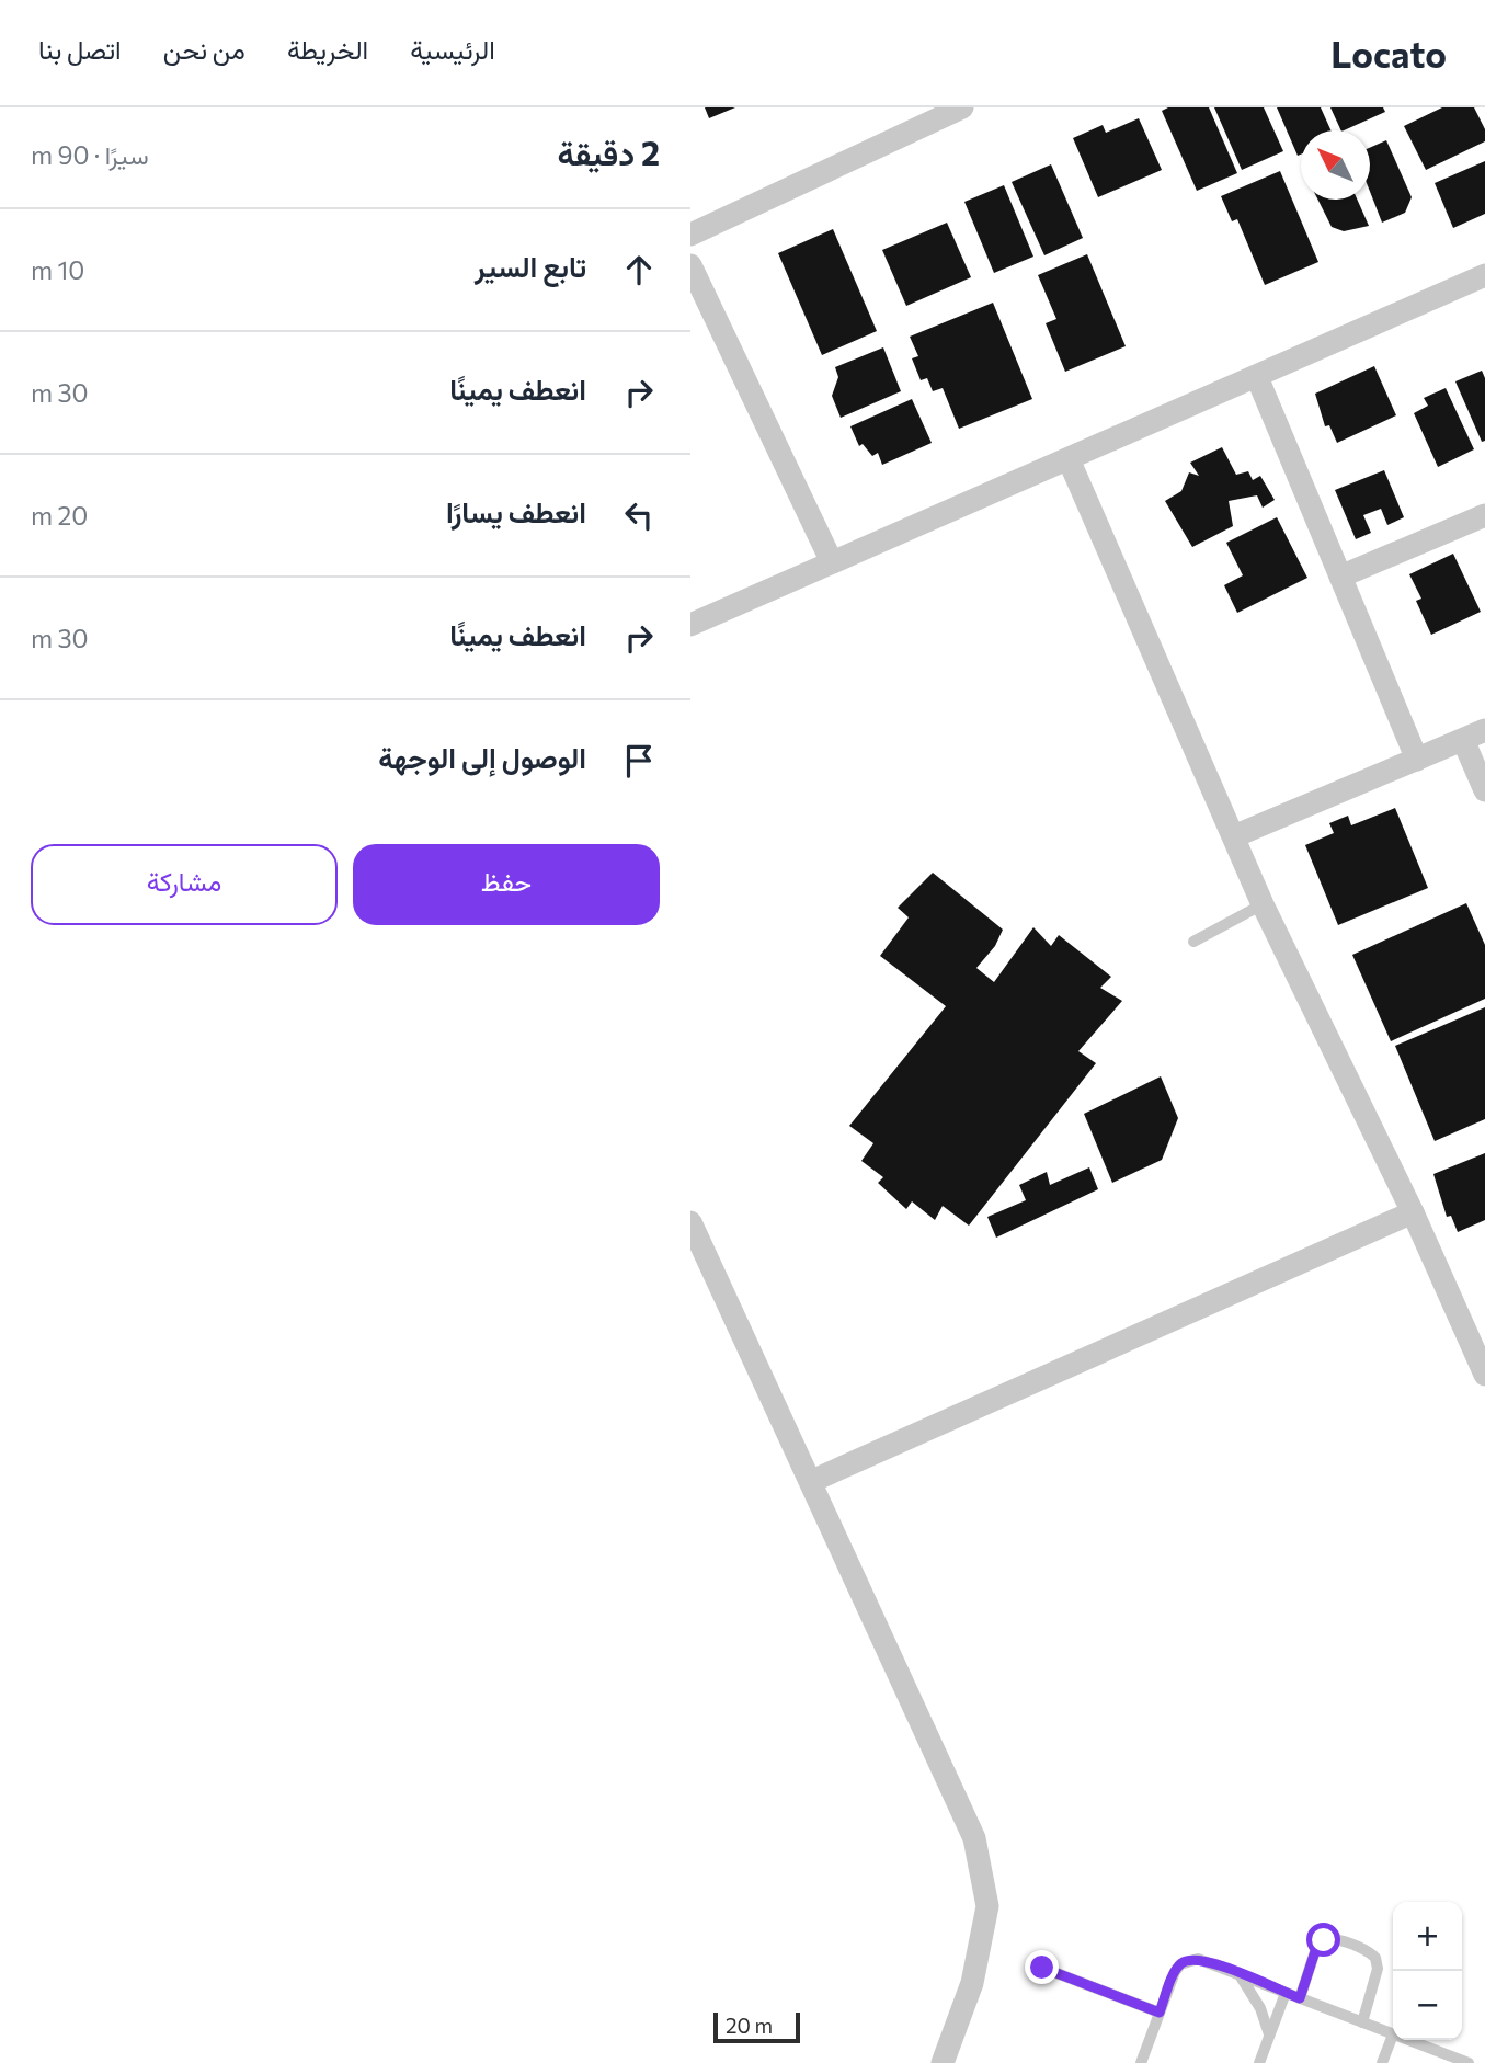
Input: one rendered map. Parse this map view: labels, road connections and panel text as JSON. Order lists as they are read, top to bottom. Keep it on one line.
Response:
{"scale_bar":"20 m","north":"top left","page":{"header":"Locato","nav":["الرئيسية","الخريطة","من نحن","اتصل بنا"],"heading":["2 دقيقة","سيرًا · 90 m"],"list":[["تابع السير","10 m"],["انعطف يمينًا","30 m"],["انعطف يسارًا","20 m"],["انعطف يمينًا","30 m"],"الوصول إلى الوجهة"],"buttons":["حفظ","مشاركة"],"map_buttons":["+","−"],"scale":"20 m"}}
